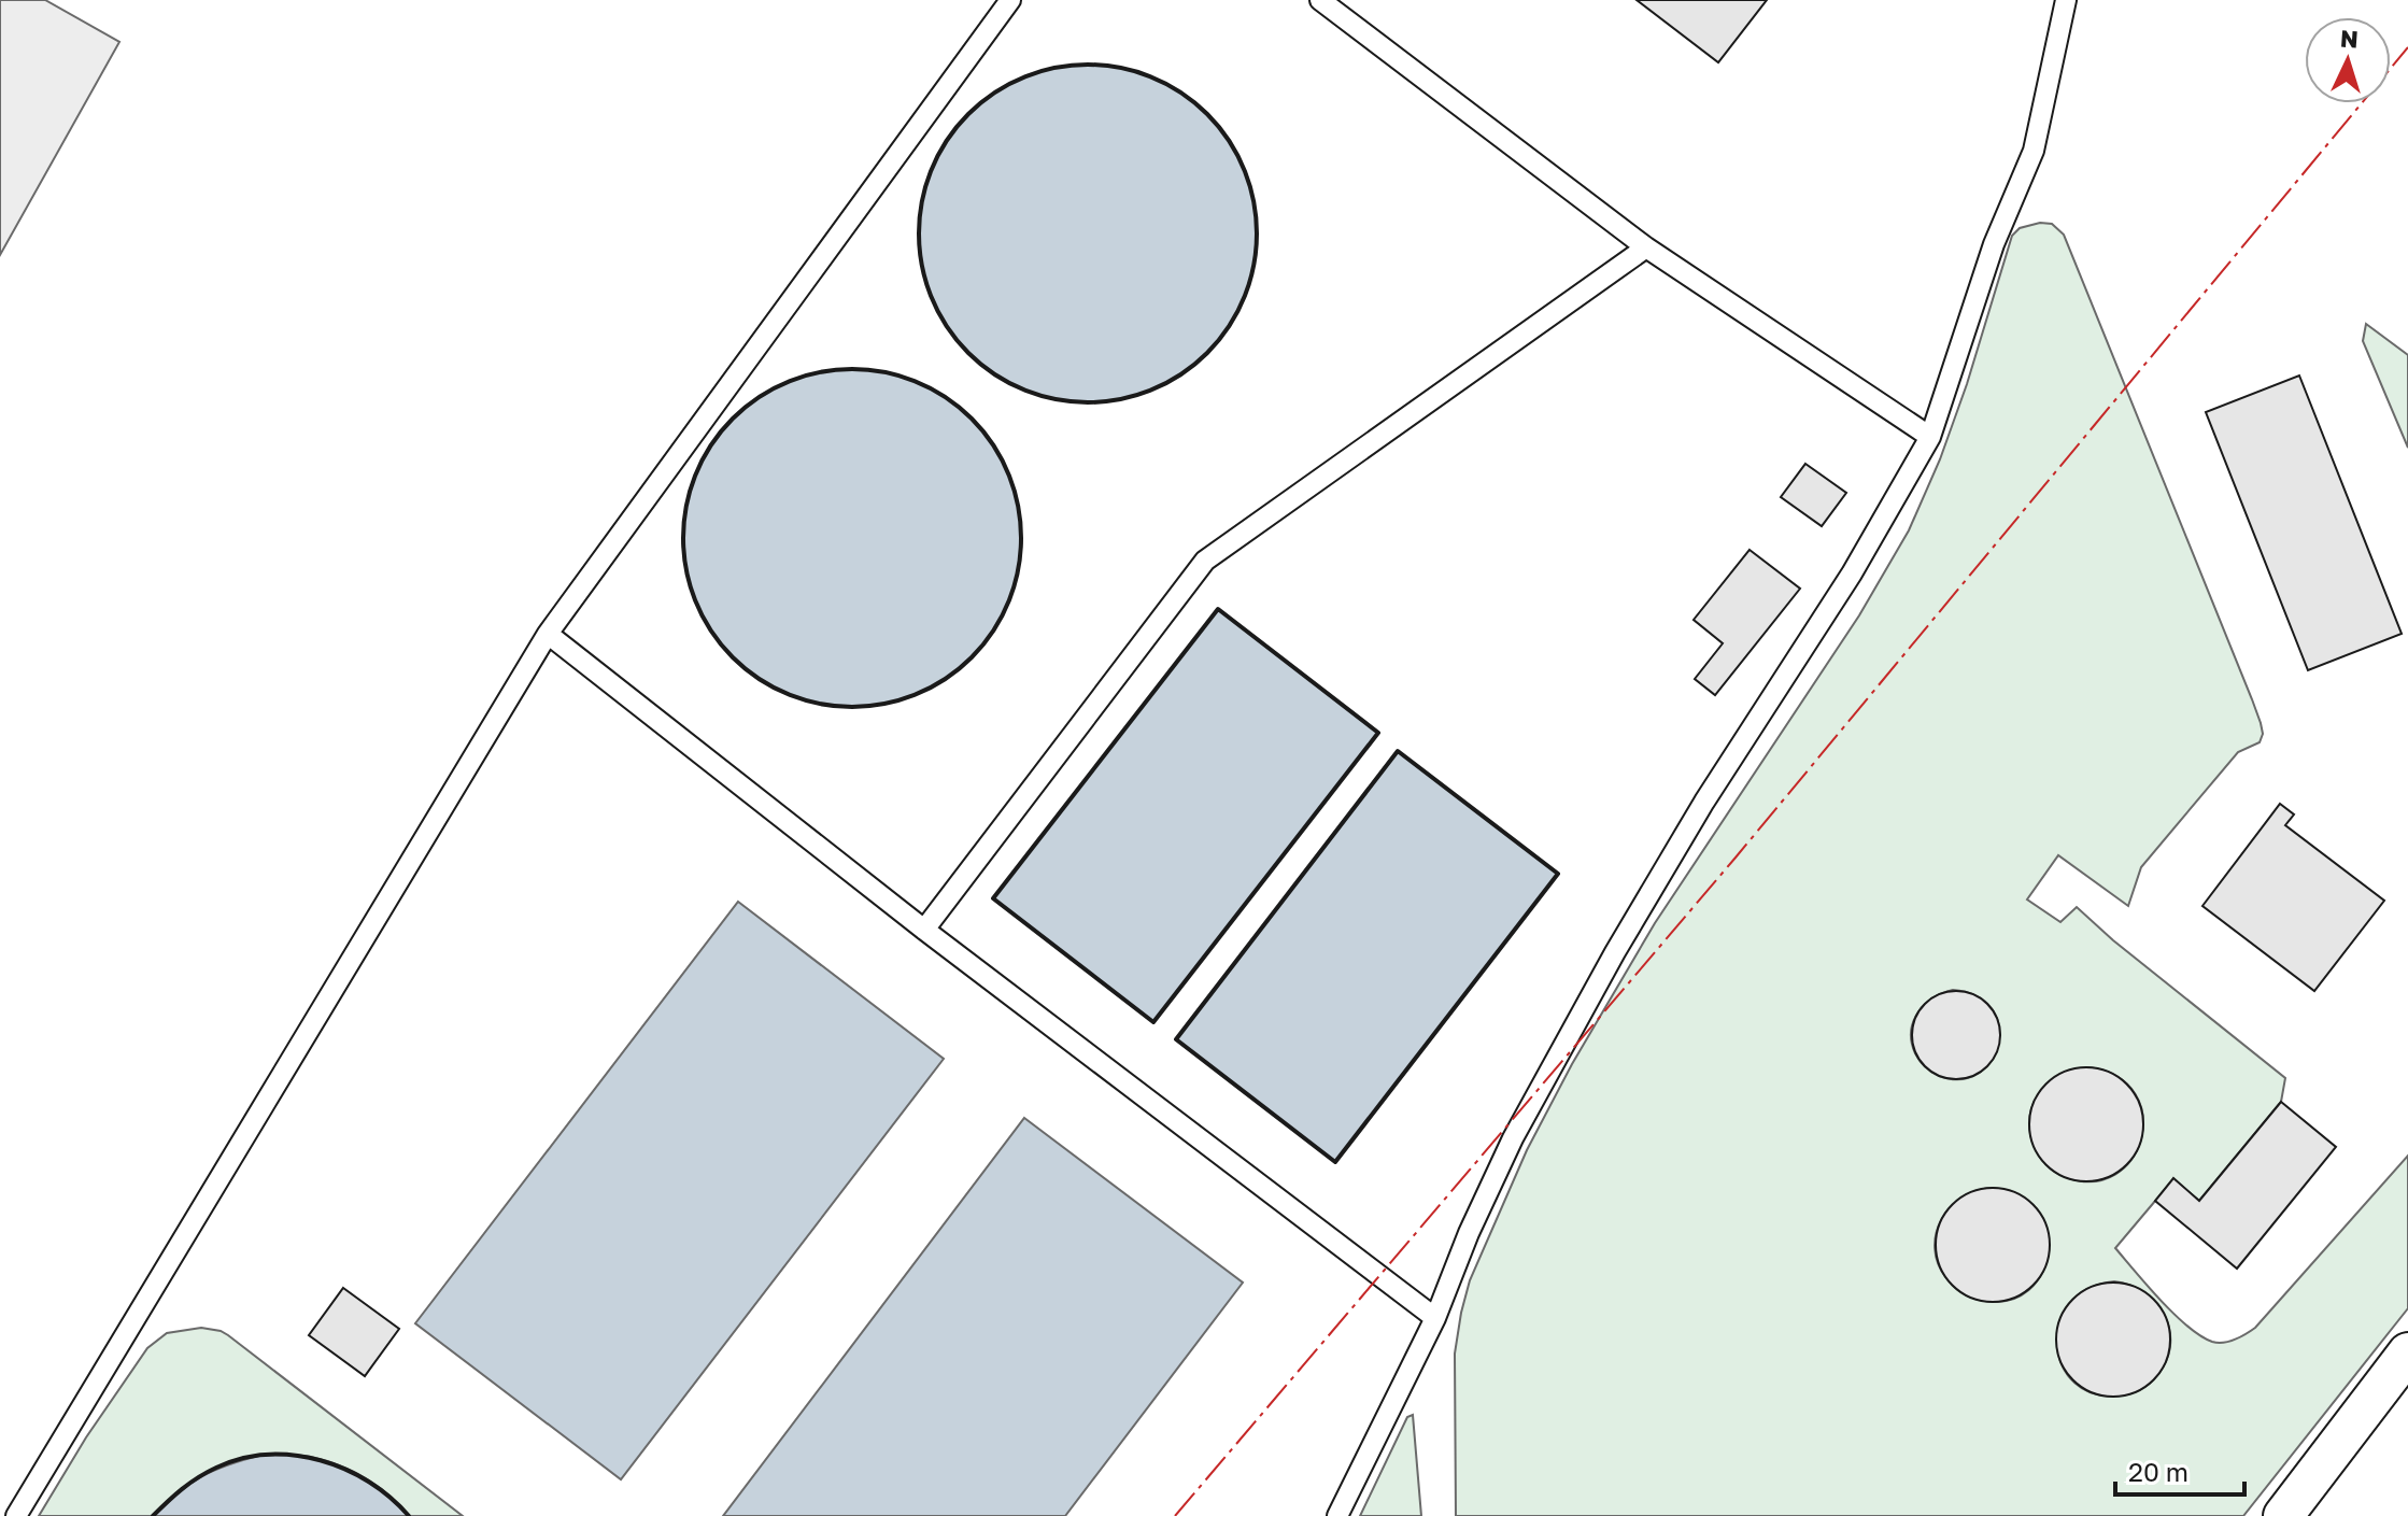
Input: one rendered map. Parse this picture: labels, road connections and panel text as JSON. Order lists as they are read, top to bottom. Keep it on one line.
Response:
{"scale_bar":"20 m","north":"top"}
